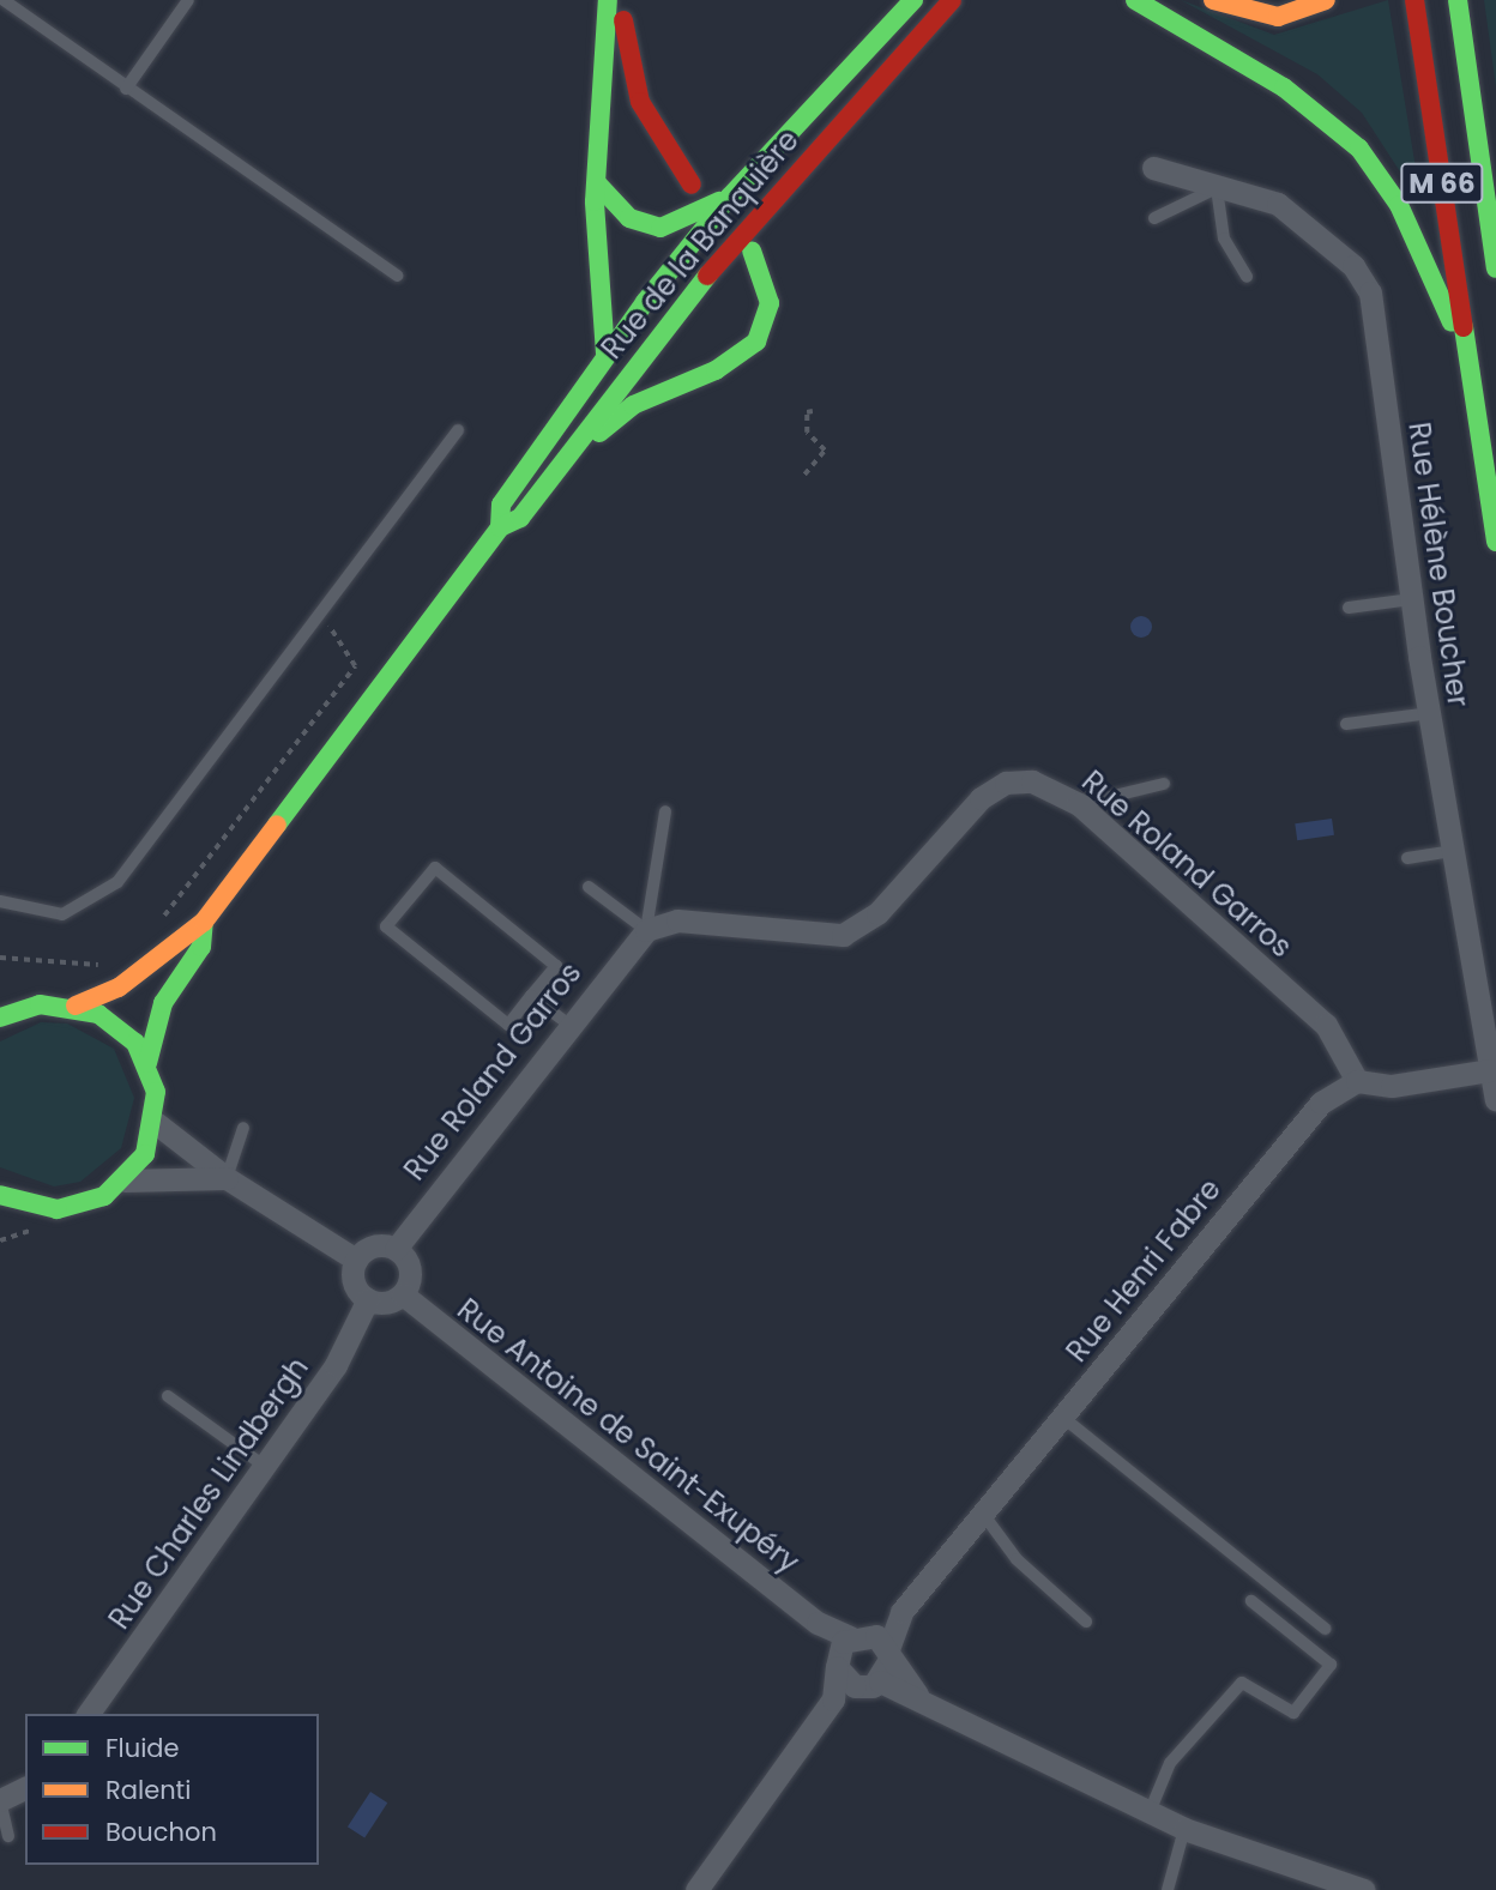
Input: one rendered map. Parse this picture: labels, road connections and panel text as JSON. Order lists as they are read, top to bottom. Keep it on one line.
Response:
{"streets":{"main road":["M 66","Rue de la Banquière"],"street":["Rue Hélène Boucher","Rue Roland Garros","Rue Henri Fabre","Rue Antoine de Saint-Exupéry","Rue Charles Lindbergh"]},"crossings":[["Rue Roland Garros","Rue Henri Fabre"],["Rue Roland Garros","Rue Antoine de Saint-Exupéry"],["Rue Roland Garros","Rue Charles Lindbergh"],["Rue Henri Fabre","Rue Antoine de Saint-Exupéry"],["Rue Antoine de Saint-Exupéry","Rue Charles Lindbergh"]],"legend":["Fluide","Ralenti","Bouchon"]}
